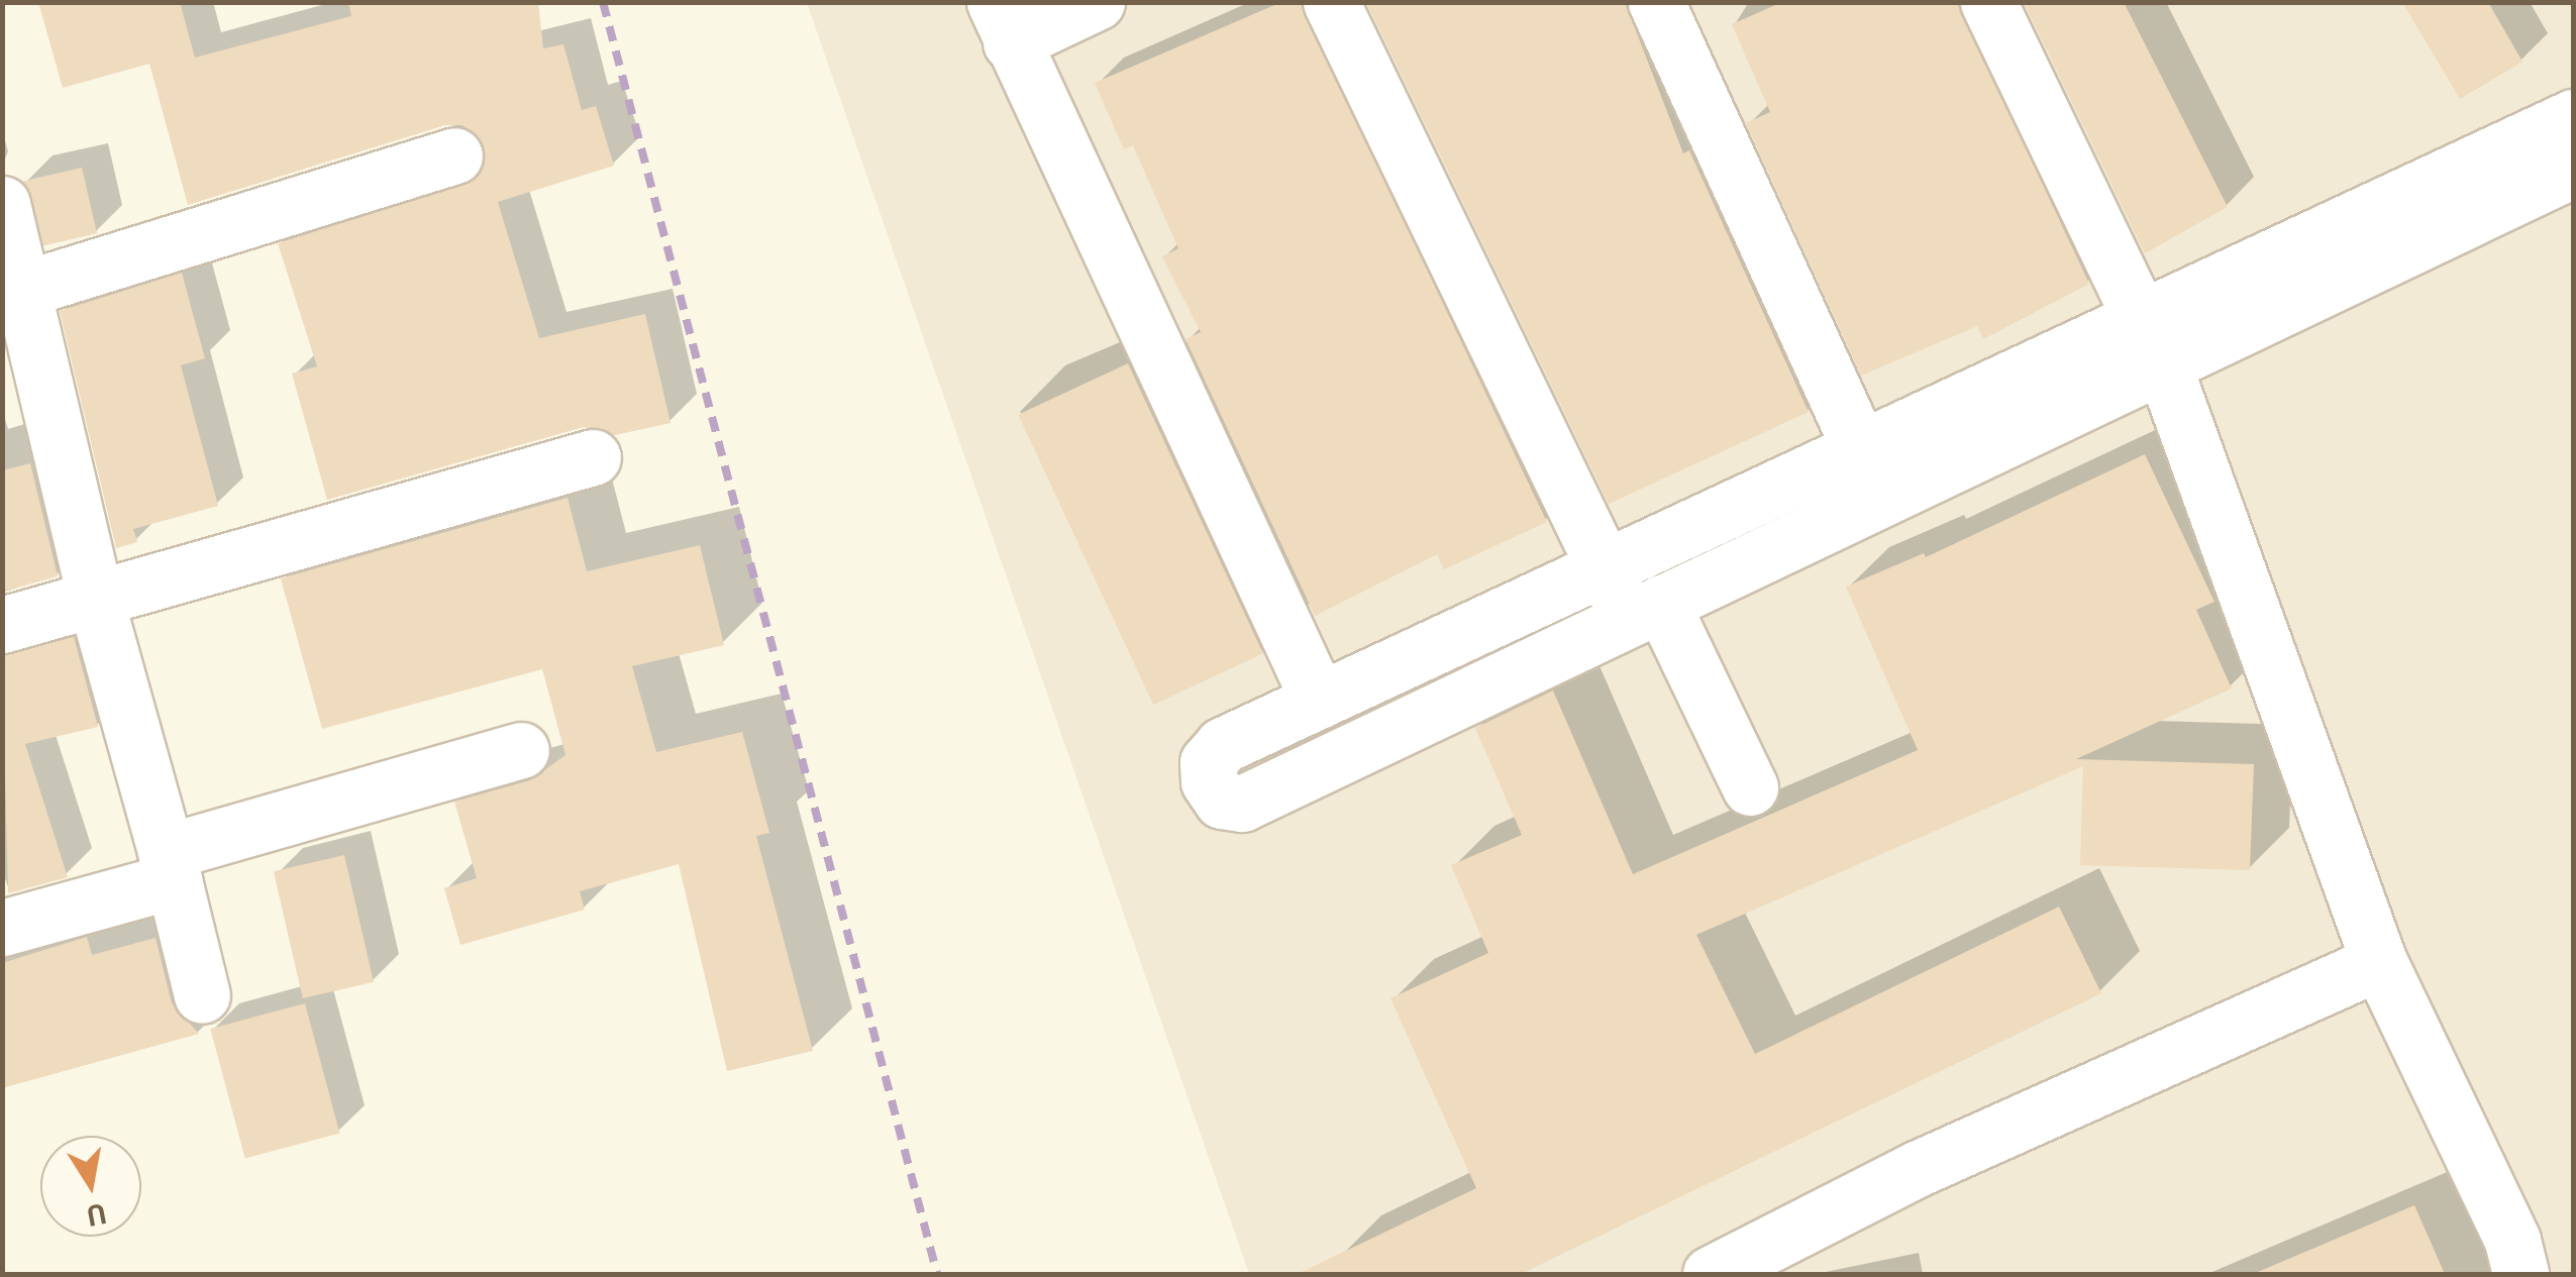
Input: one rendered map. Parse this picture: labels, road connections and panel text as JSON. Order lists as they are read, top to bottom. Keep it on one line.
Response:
{"north":"bottom"}
